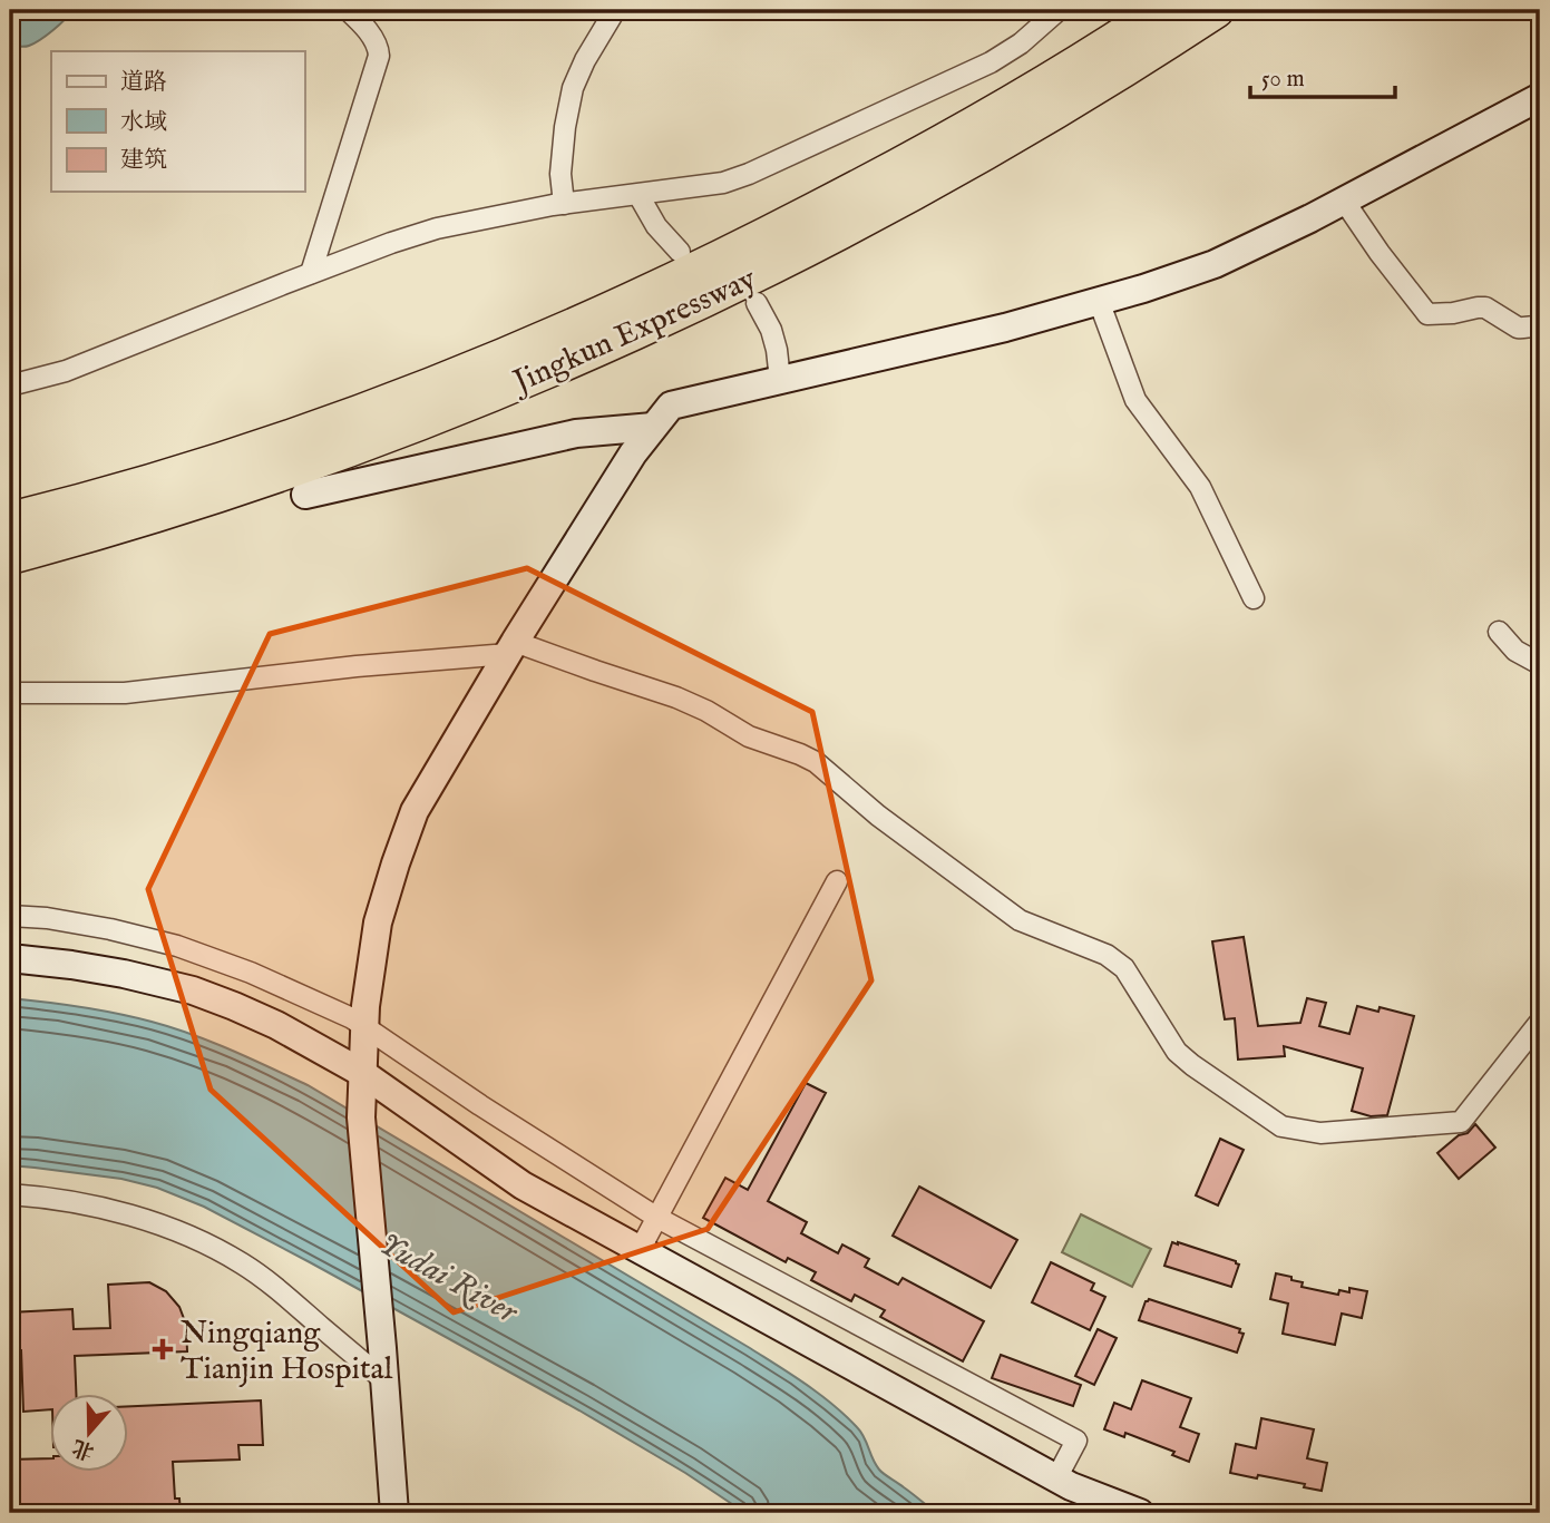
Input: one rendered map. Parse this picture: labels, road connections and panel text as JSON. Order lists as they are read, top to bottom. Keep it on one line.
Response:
{"streets":{"highway":["Jingkun Expressway"]},"water":["Yudai River"],"places":{"health":["Ningqiang Tianjin Hospital"]},"legend":["道路","水域","建筑"],"scale_bar":"50 m","north":"bottom"}
